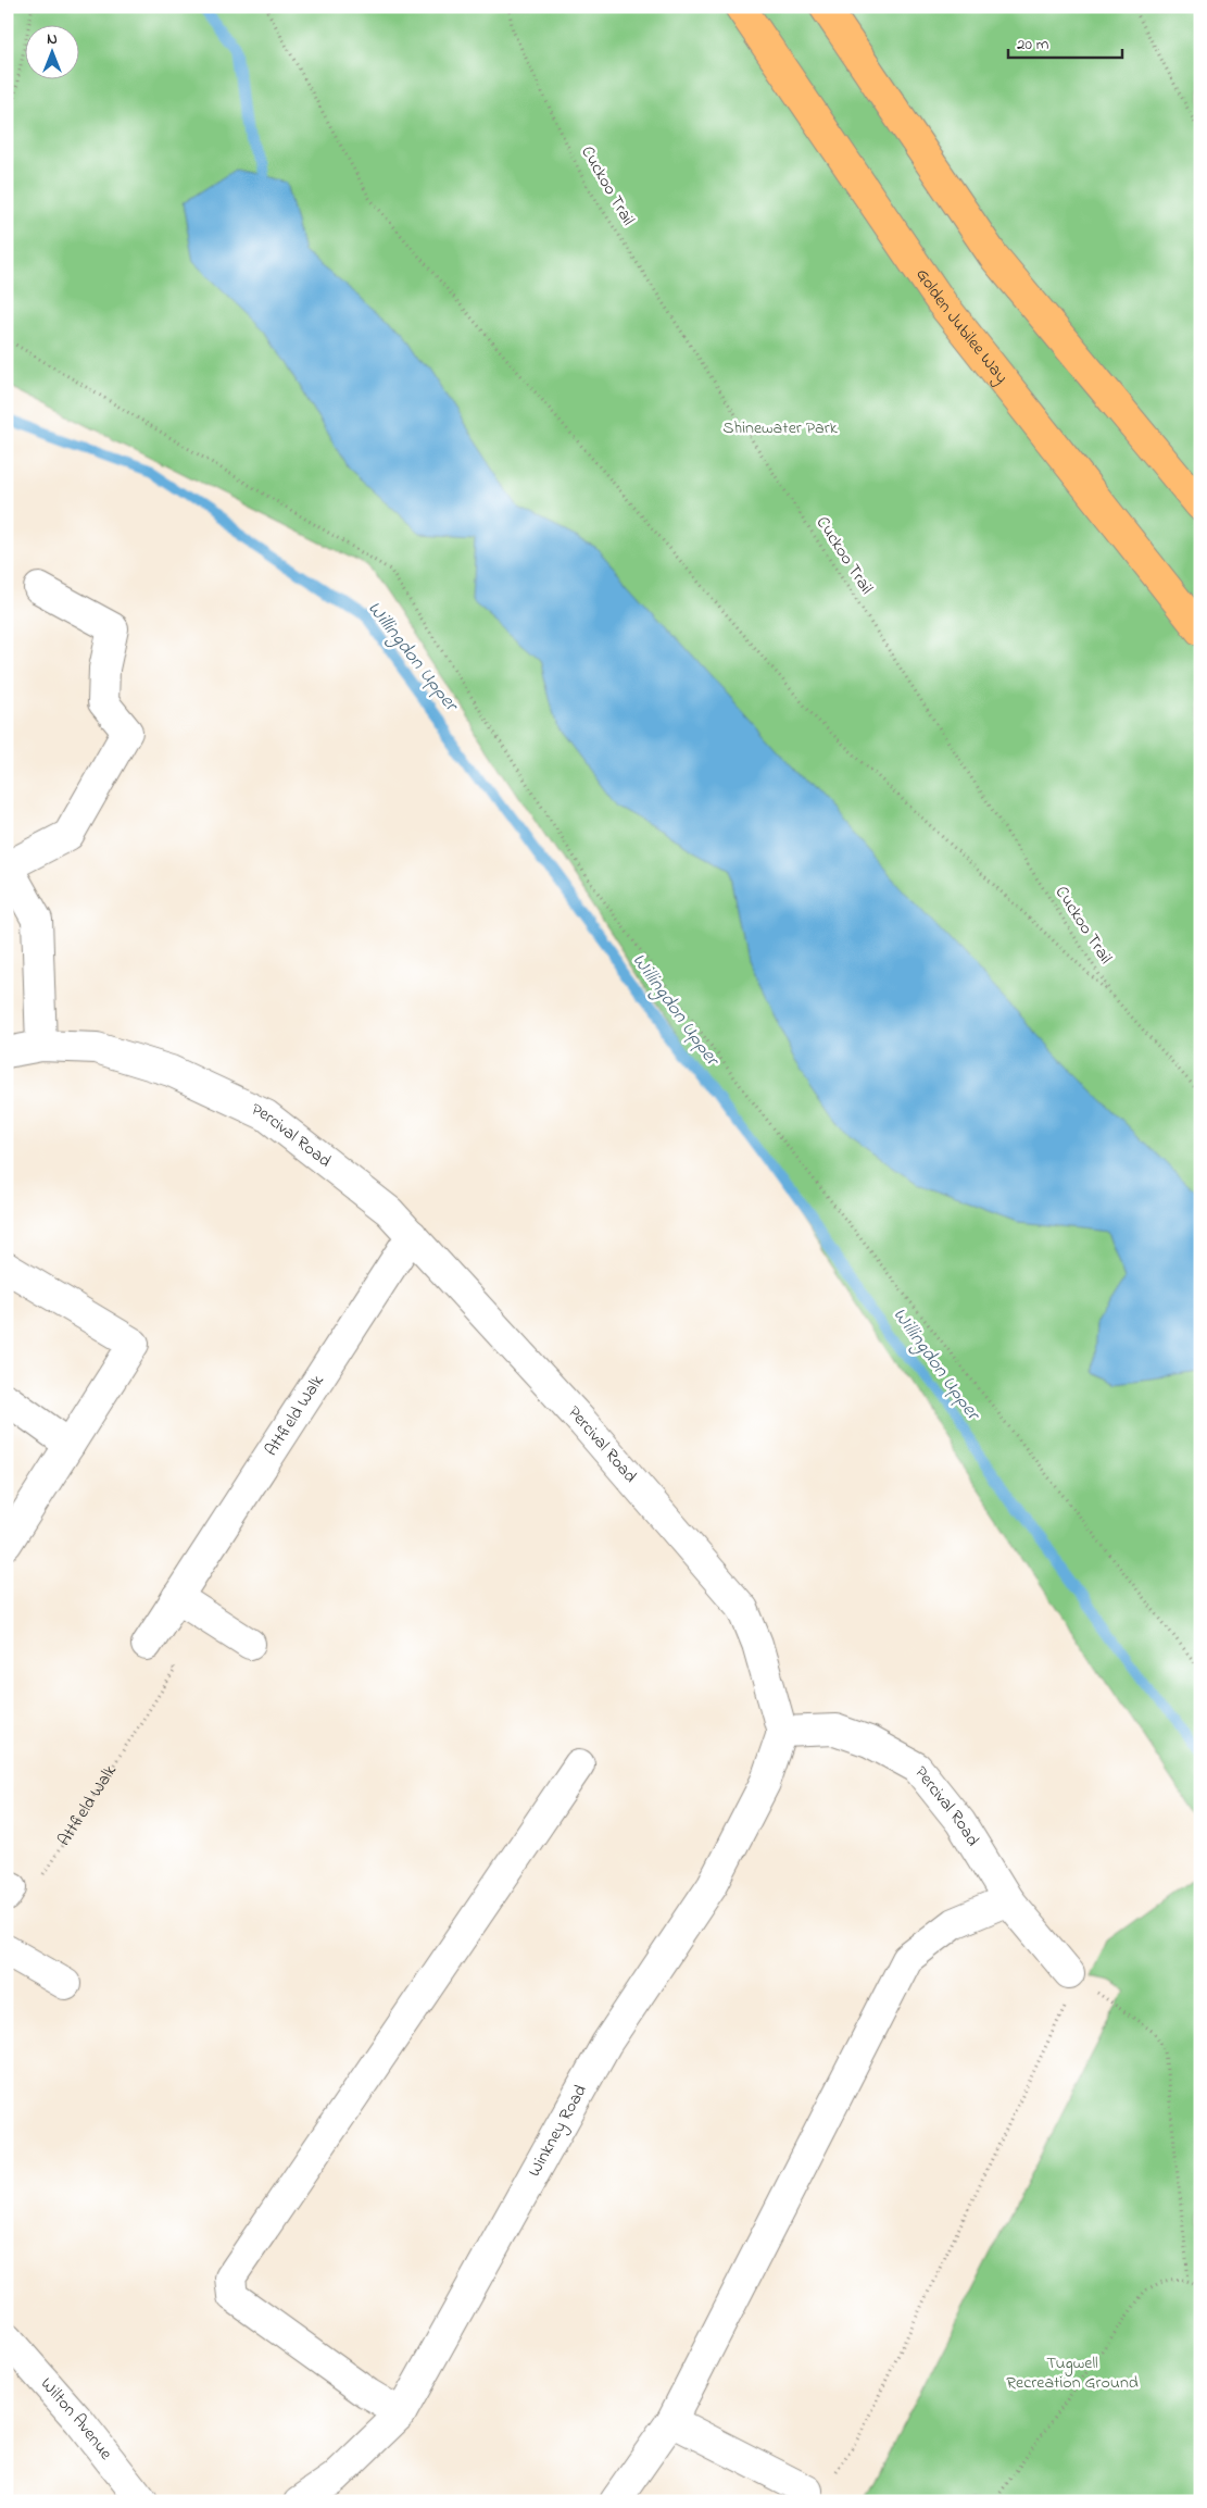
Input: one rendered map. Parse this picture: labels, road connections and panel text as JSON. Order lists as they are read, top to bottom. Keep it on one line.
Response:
{"streets":{"highway":["Golden Jubilee Way"],"street":["Percival Road","Attfield Walk","Winkney Road","Wilton Avenue"],"path":["Cuckoo Trail"]},"crossings":[["Percival Road","Attfield Walk"],["Percival Road","Winkney Road"]],"water":["Willingdon Upper"],"parks":["Shinewater Park","Tugwell Recreation Ground"],"scale_bar":"20 m","north":"top"}
